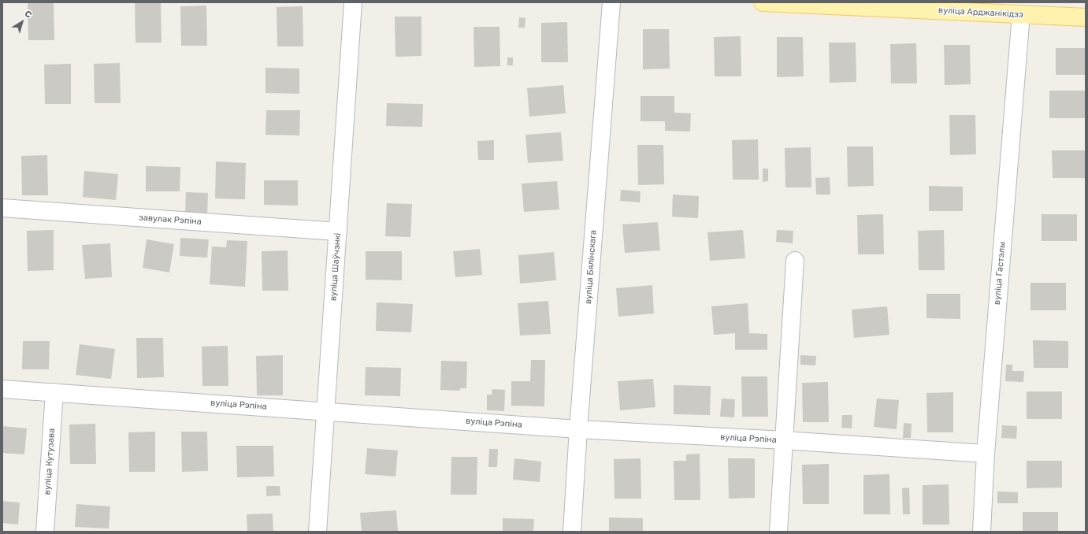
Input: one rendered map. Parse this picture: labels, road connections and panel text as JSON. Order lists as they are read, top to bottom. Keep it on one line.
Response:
{"streets":{"main road":["вуліца Арджанікідзэ"],"street":["завулак Рэпіна","вуліца Шаўчэнкі","вуліца Бялінскага","вуліца Гастэлы","вуліца Рэпіна","вуліца Кутузава"]},"crossings":[["вуліца Арджанікідзэ","вуліца Гастэлы"],["завулак Рэпіна","вуліца Шаўчэнкі"],["вуліца Шаўчэнкі","вуліца Рэпіна"],["вуліца Бялінскага","вуліца Рэпіна"],["вуліца Гастэлы","вуліца Рэпіна"],["вуліца Рэпіна","вуліца Кутузава"]],"north":"top right"}
